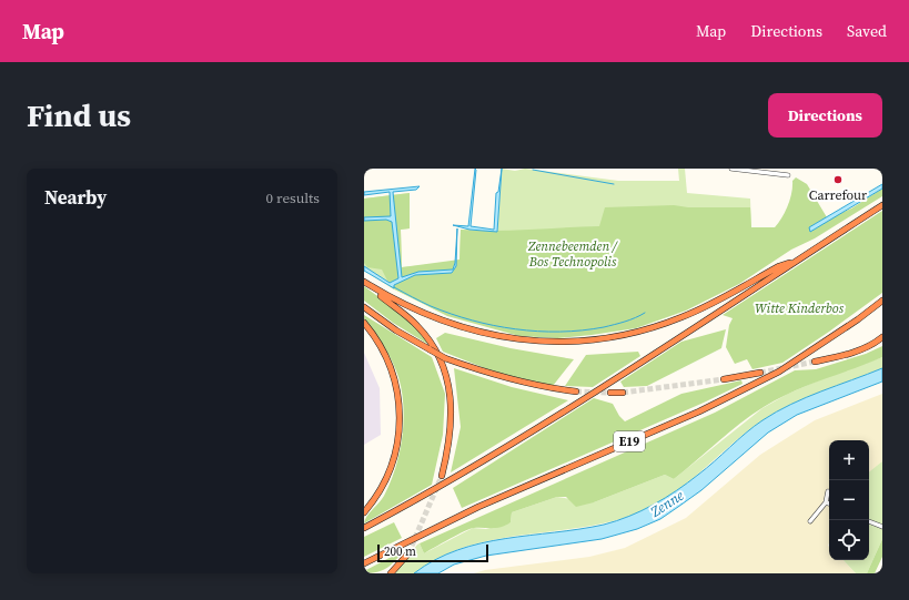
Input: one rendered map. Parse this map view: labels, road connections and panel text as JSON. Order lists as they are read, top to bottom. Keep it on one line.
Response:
{"streets":{"highway":["E19"]},"water":["Zenne"],"parks":["Zennebeemden / Bos Technopolis","Witte Kinderbos"],"places":["Carrefour"],"scale_bar":"200 m","page":{"header":"Map","nav":["Map","Directions","Saved"],"buttons":"Directions","title":"Find us","heading":["Nearby","0 results"],"map_buttons":["+","−"],"scale":"200 m"}}
